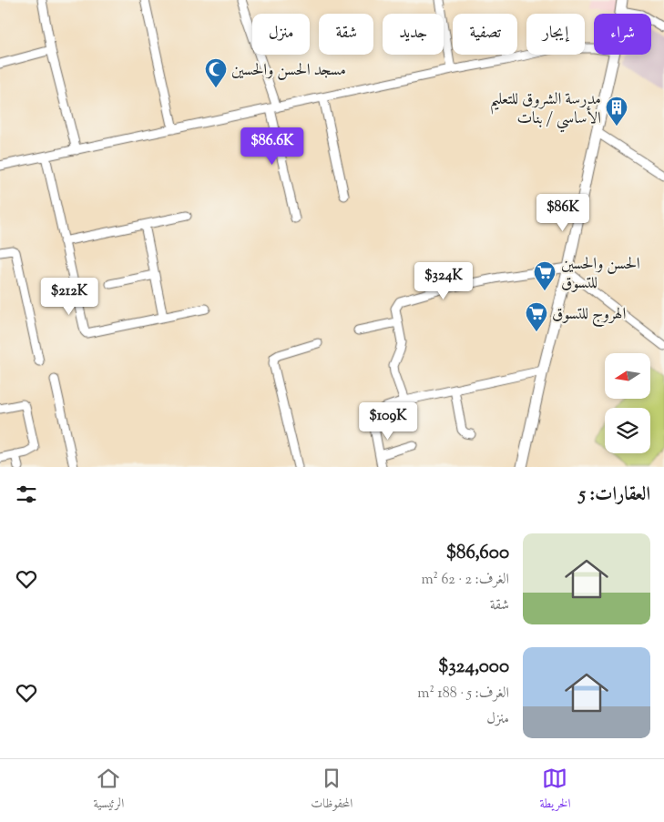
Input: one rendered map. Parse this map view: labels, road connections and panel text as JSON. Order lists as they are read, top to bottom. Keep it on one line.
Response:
{"places":{"mosque":["مسجد الحسن والحسين"],"building":["مدرسة الشروق للتعليم الأساسي / بنات"],"supermarket":["الحسن والحسين للتسوق","الهروج للتسوق"]},"north":"left","page":{"chip":["شراء","إيجار","تصفية","جديد","شقة","منزل"],"price":["$86.6K","$86K","$324K","$212K","$109K"],"heading":"العقارات: 5","list":[{"name":"$86,600","note":"الغرف: 2 · 62 m² · شقة"},{"name":"$324,000","note":"الغرف: 5 · 188 m² · منزل"}],"tabs":["الخريطة","المحفوظات","الرئيسية"]}}
